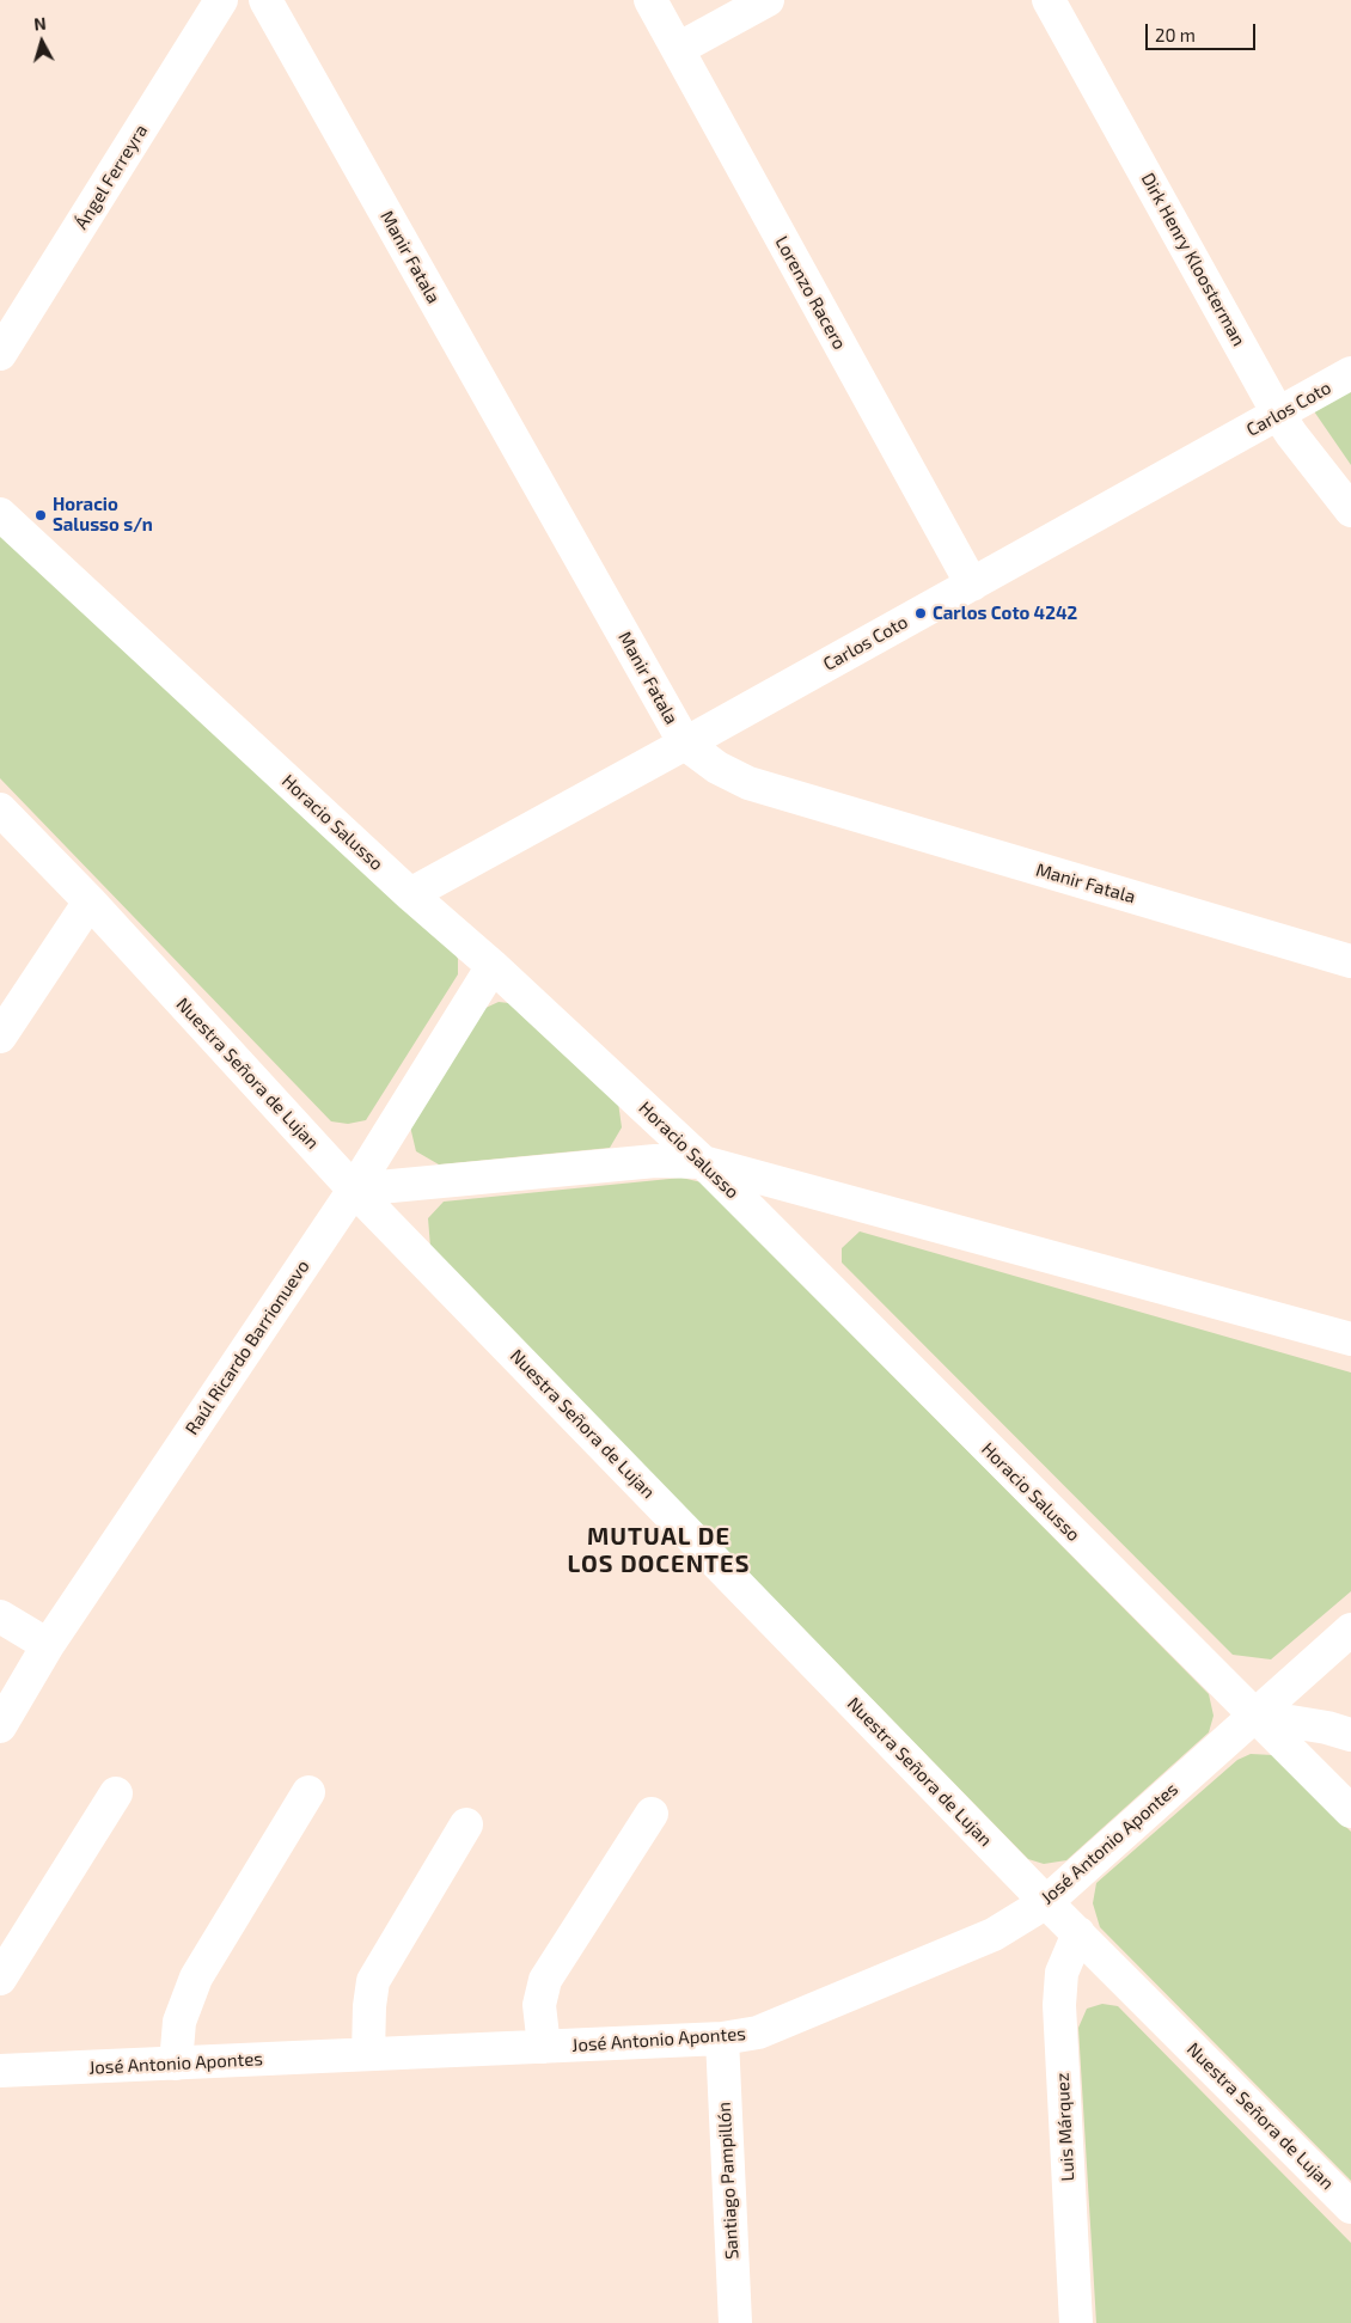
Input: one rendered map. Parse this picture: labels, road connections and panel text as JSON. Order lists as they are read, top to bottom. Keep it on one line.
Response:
{"streets":{"street":["Ángel Ferreyra","Manir Fatala","Dirk Henry Kloosterman","Lorenzo Racero","Carlos Coto","Horacio Salusso","Nuestra Señora de Lujan","Raúl Ricardo Barrionuevo","José Antonio Apontes","Luis Márquez","Santiago Pampillón"]},"crossings":[["Manir Fatala","Carlos Coto"],["Dirk Henry Kloosterman","Carlos Coto"],["Lorenzo Racero","Carlos Coto"],["Carlos Coto","Horacio Salusso"],["Horacio Salusso","Raúl Ricardo Barrionuevo"],["Horacio Salusso","José Antonio Apontes"],["Nuestra Señora de Lujan","Raúl Ricardo Barrionuevo"],["Nuestra Señora de Lujan","José Antonio Apontes"],["Nuestra Señora de Lujan","Luis Márquez"],["José Antonio Apontes","Santiago Pampillón"]],"districts":["MUTUAL DE LOS DOCENTES"],"places":["Horacio Salusso s/n","Carlos Coto 4242"],"scale_bar":"20 m","north":"top"}
